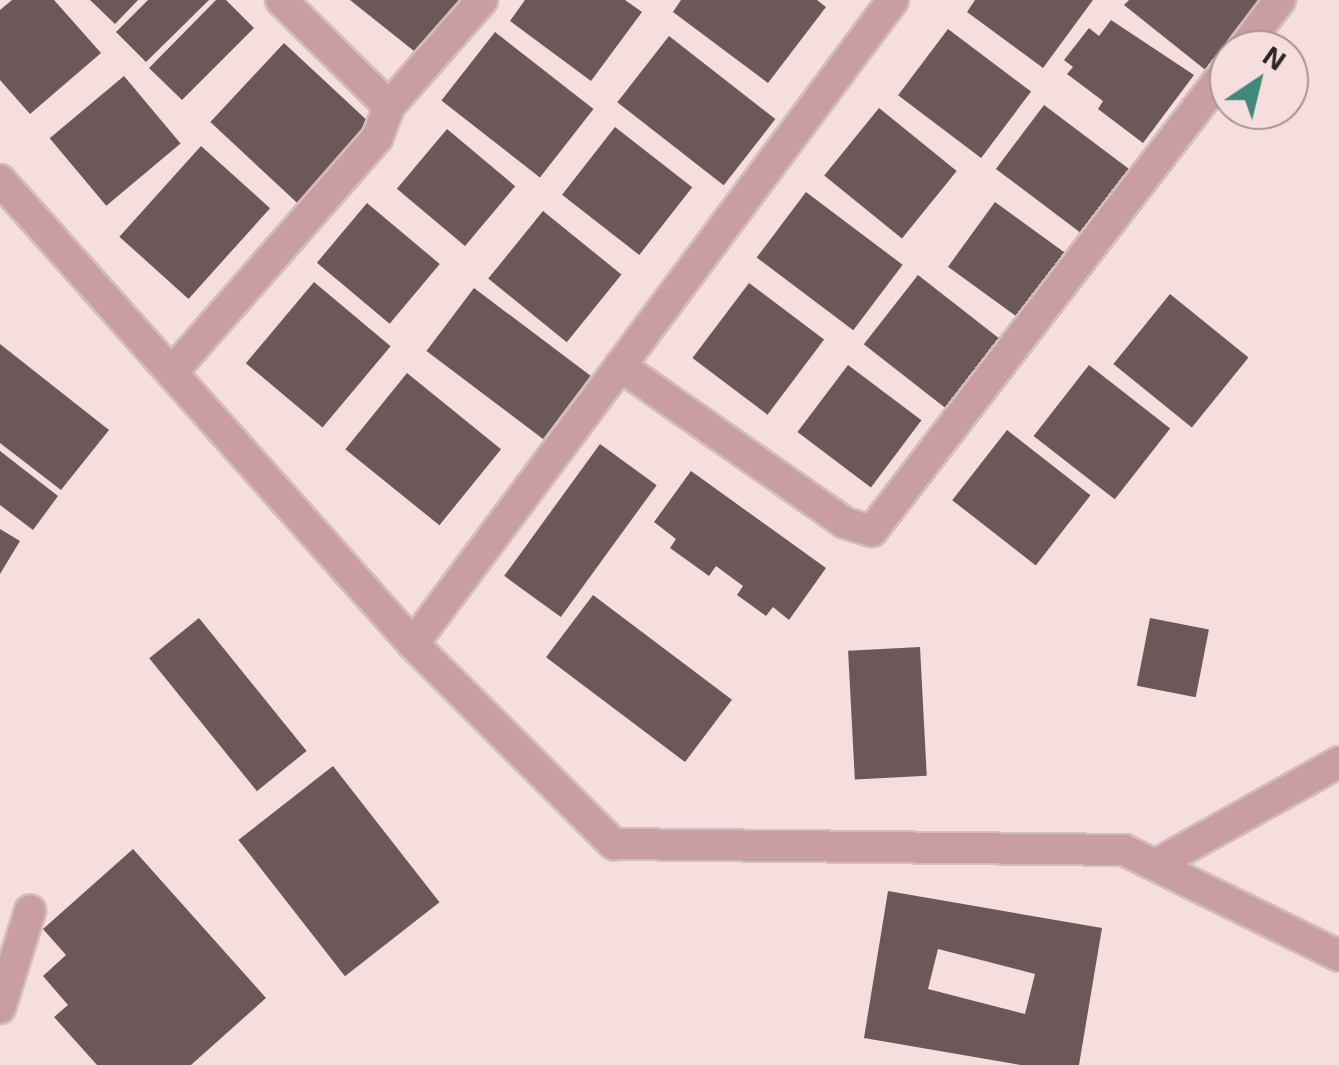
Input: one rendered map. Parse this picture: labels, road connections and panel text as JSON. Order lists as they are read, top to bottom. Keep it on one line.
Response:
{"north":"top right"}
